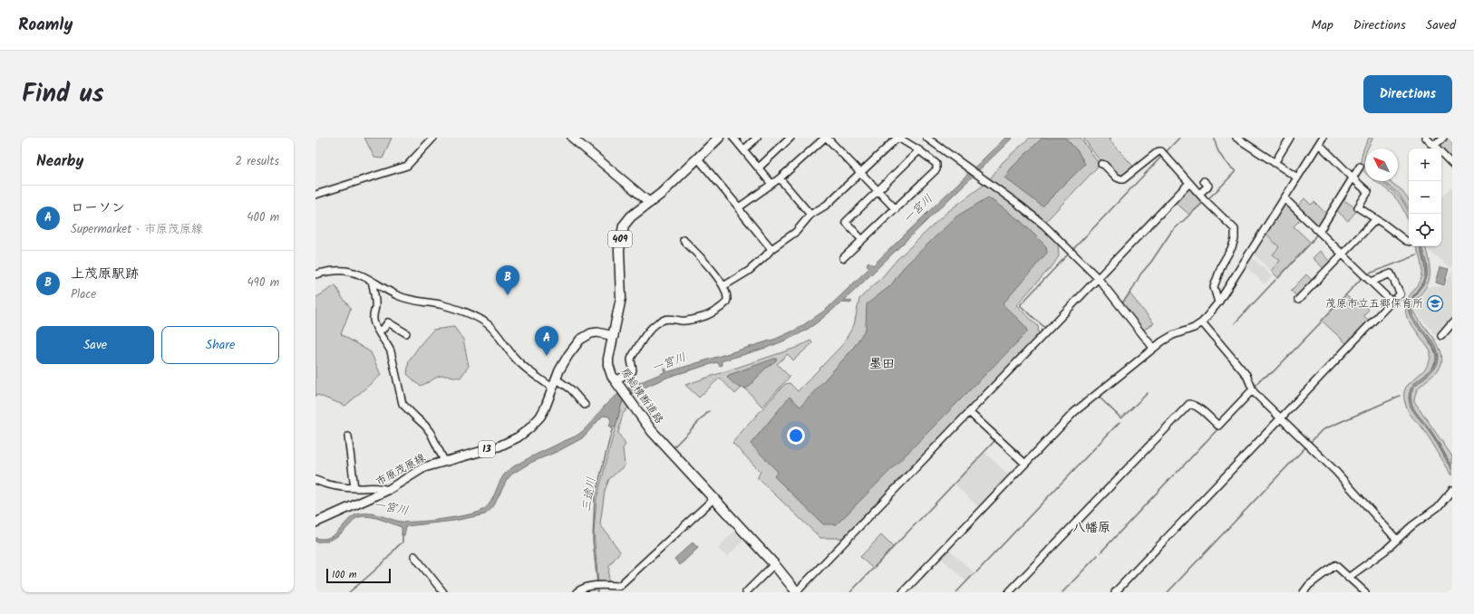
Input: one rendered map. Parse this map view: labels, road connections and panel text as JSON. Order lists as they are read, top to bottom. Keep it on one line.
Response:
{"streets":{"highway":["409","房総横断道路"],"main road":["13","市原茂原線"]},"crossings":[["房総横断道路","市原茂原線"]],"districts":["墨田","八幡原"],"water":["一宮川","三途川"],"places":{"school or university":["茂原市立五郷保育所"]},"scale_bar":"100 m","north":"top left","page":{"header":"Roamly","nav":["Map","Directions","Saved"],"title":"Find us","buttons":["Directions",["Save","Share"]],"heading":["Nearby","2 results"],"map_buttons":["+","−"],"list":[{"mark":"A","name":"ローソン","note":"Supermarket · 市原茂原線","value":"400 m"},{"mark":"B","name":"上茂原駅跡","note":"Place","value":"490 m"}],"pins":["B","A"],"scale":"100 m"}}
